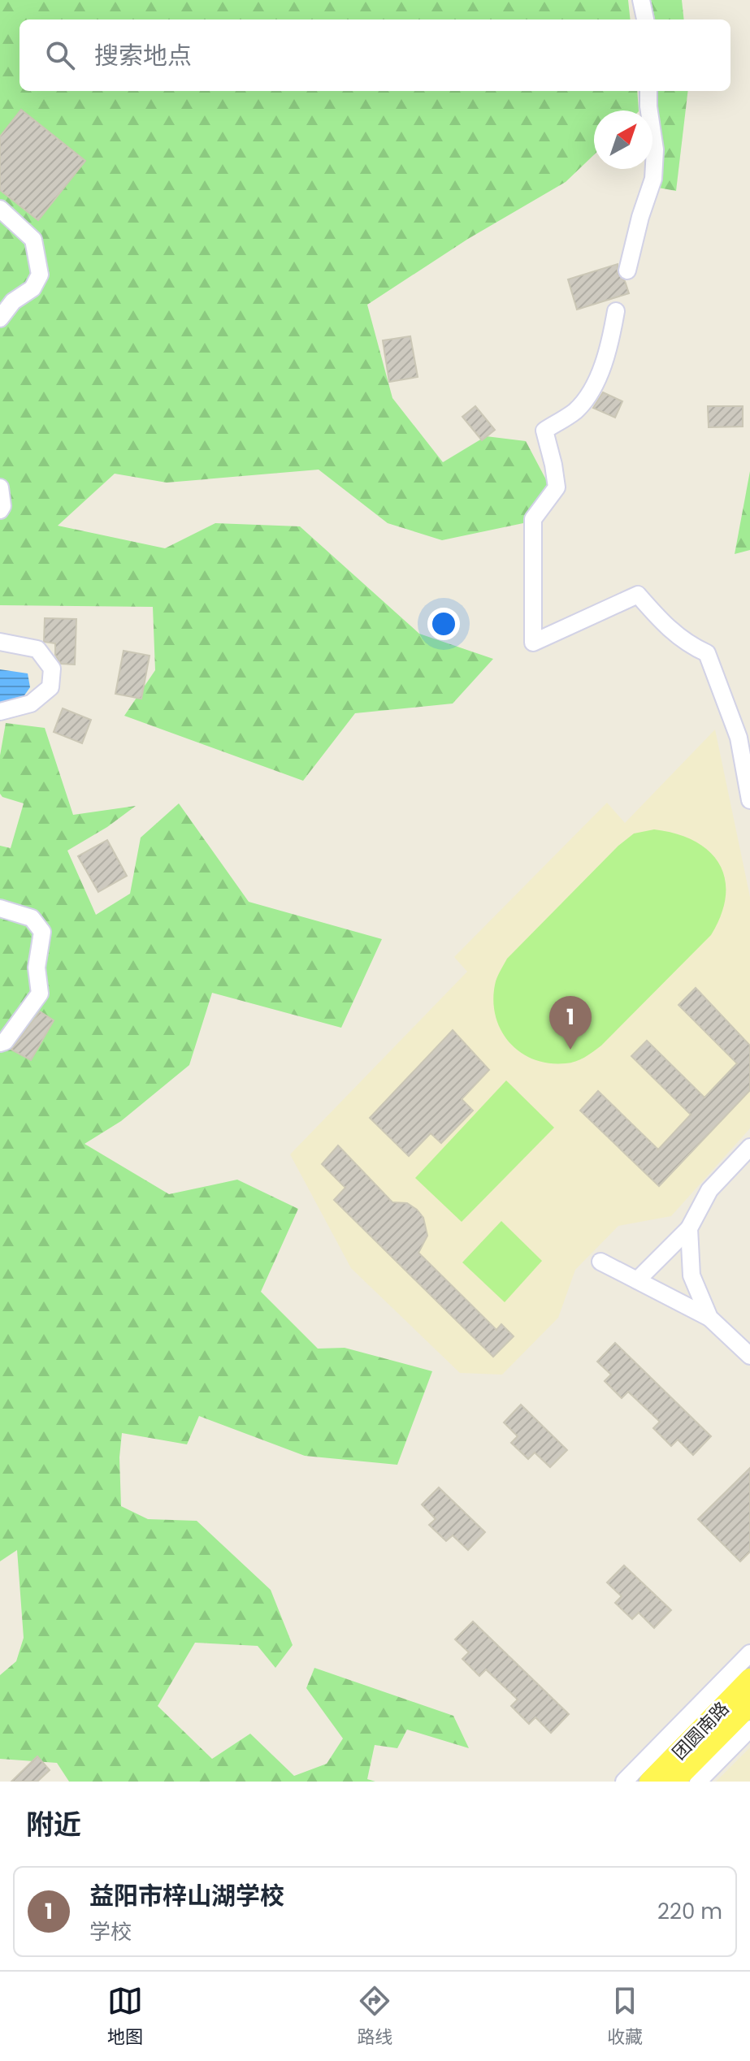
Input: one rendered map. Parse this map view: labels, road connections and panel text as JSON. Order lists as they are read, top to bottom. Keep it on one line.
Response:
{"streets":{"main road":["团圆南路"]},"north":"top right","page":{"search":"搜索地点","pins":"1","heading":"附近","list":[{"mark":"1","name":"益阳市梓山湖学校","note":"学校","value":"220 m"}],"nav":["地图","路线","收藏"]}}
